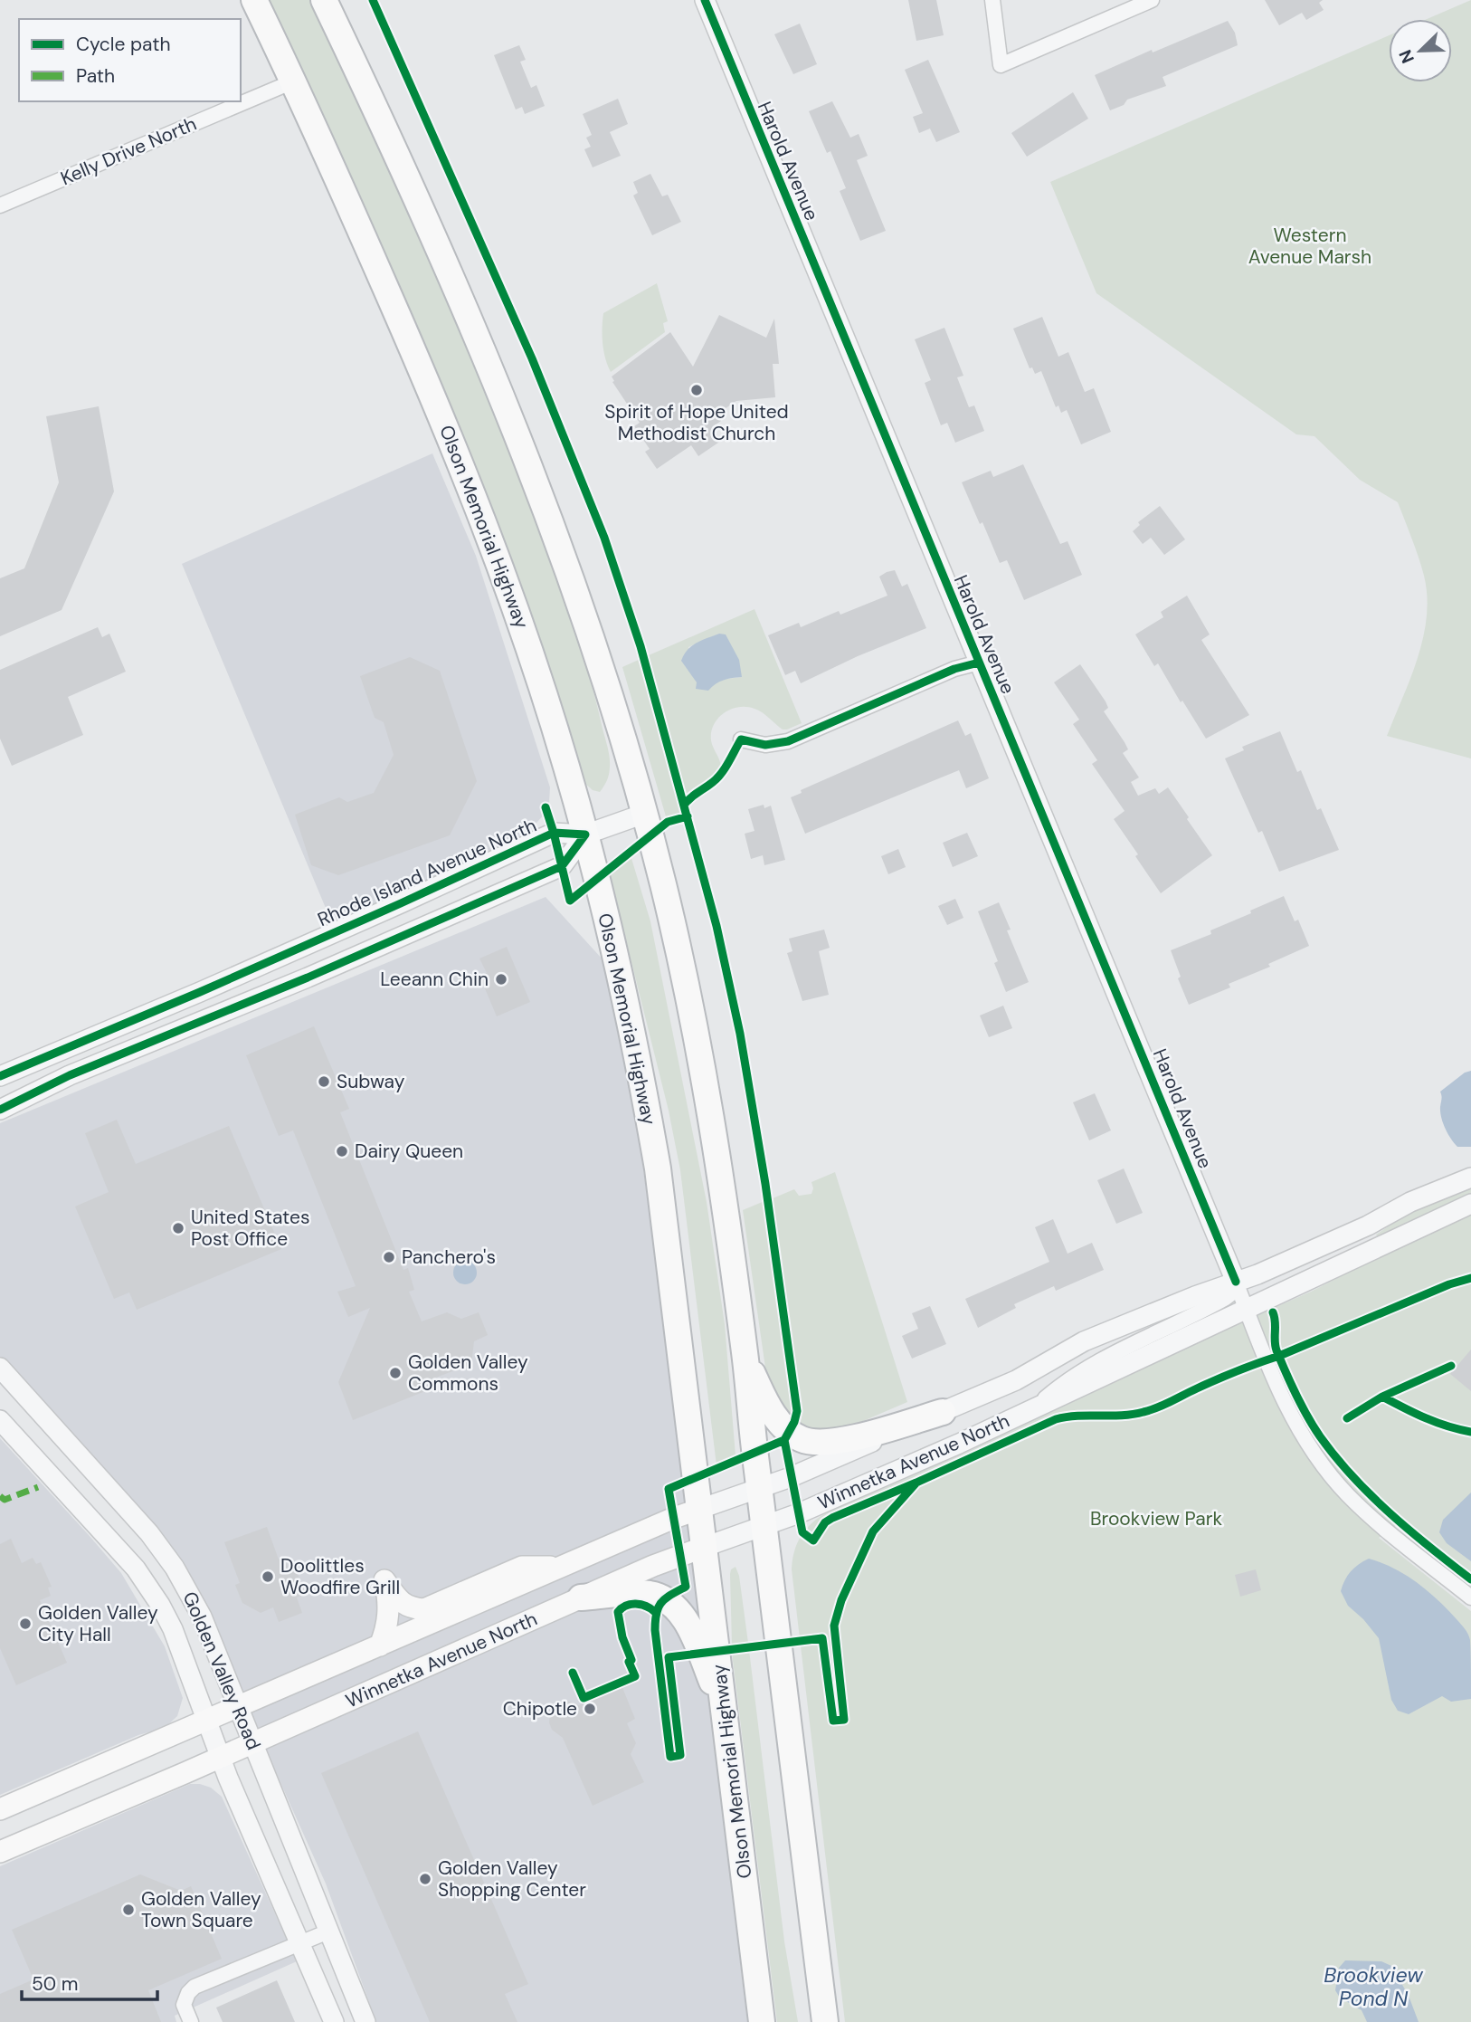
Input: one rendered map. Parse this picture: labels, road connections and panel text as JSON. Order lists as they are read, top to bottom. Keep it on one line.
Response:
{"streets":{"highway":["Olson Memorial Highway"],"main road":["Winnetka Avenue North"],"street":["Kelly Drive North","Harold Avenue","Rhode Island Avenue North","Golden Valley Road"]},"crossings":[["Kelly Drive North","Olson Memorial Highway"],["Harold Avenue","Winnetka Avenue North"],["Olson Memorial Highway","Rhode Island Avenue North"],["Olson Memorial Highway","Winnetka Avenue North"],["Winnetka Avenue North","Golden Valley Road"]],"water":["Brookview Pond N"],"parks":["Western Avenue Marsh","Brookview Park"],"places":["Spirit of Hope United Methodist Church","Leeann Chin","Subway","Dairy Queen","United States Post Office","Panchero's","Golden Valley Commons","Doolittles Woodfire Grill","Golden Valley City Hall","Chipotle","Golden Valley Shopping Center","Golden Valley Town Square"],"legend":["Cycle path","Path"],"scale_bar":"50 m","north":"bottom left"}
